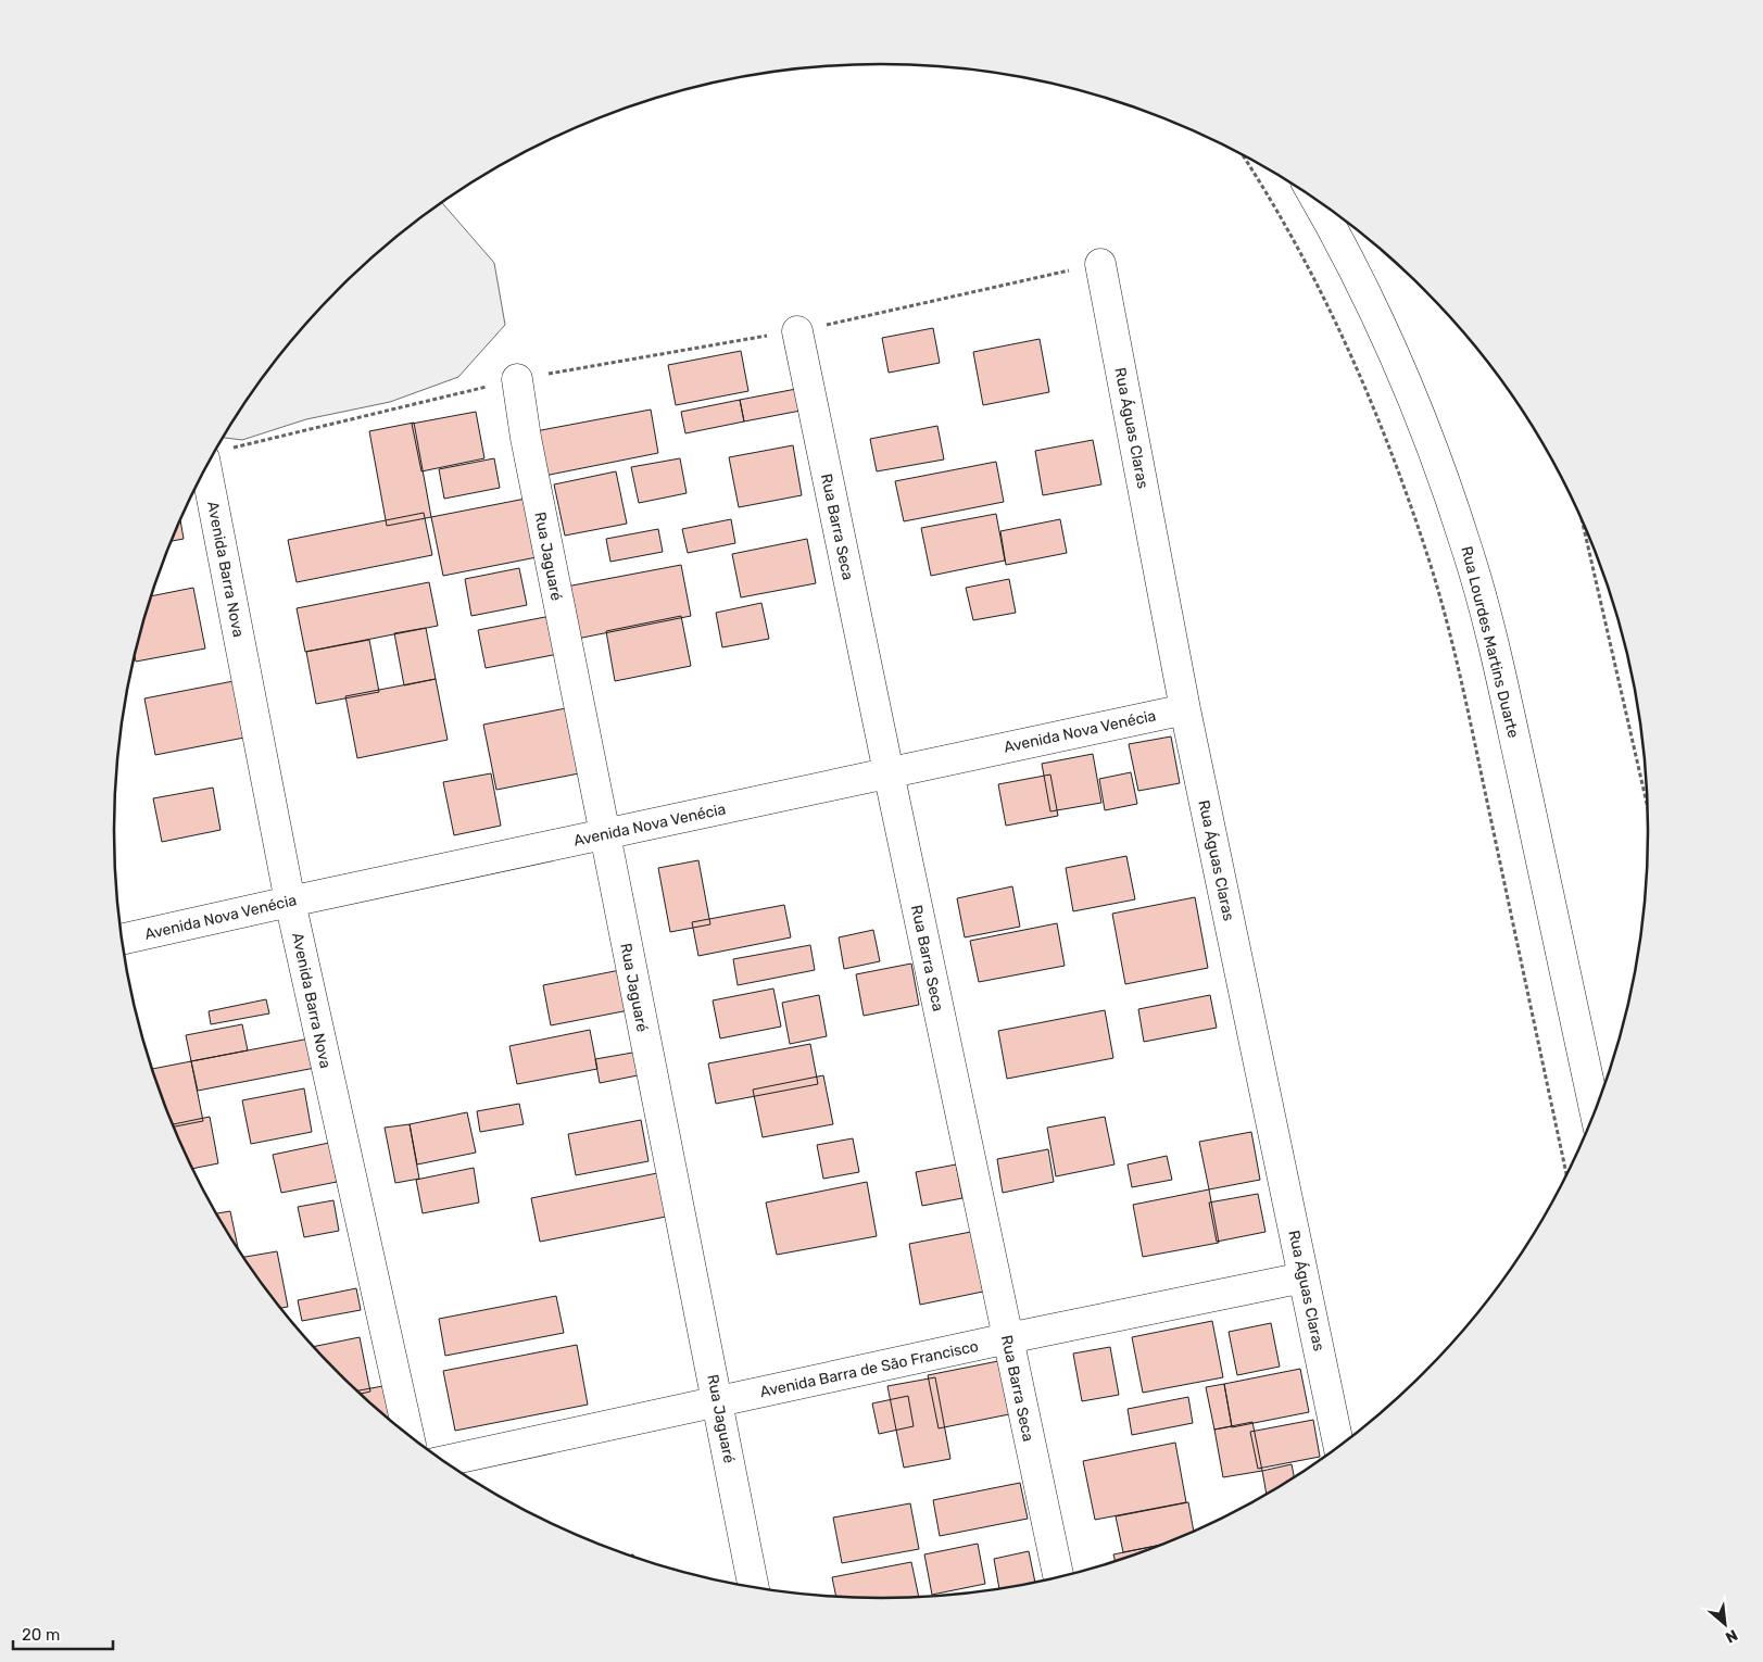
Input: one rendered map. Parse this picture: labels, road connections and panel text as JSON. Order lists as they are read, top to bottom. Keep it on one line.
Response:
{"streets":{"street":["Rua Águas Claras","Rua Barra Seca","Rua Jaguaré","Avenida Barra Nova","Rua Lourdes Martins Duarte","Avenida Nova Venécia","Avenida Barra de São Francisco"]},"crossings":[["Rua Águas Claras","Avenida Nova Venécia"],["Rua Águas Claras","Avenida Barra de São Francisco"],["Rua Barra Seca","Avenida Nova Venécia"],["Rua Barra Seca","Avenida Barra de São Francisco"],["Rua Jaguaré","Avenida Nova Venécia"],["Rua Jaguaré","Avenida Barra de São Francisco"],["Avenida Barra Nova","Avenida Nova Venécia"]],"scale_bar":"20 m","north":"bottom right"}
